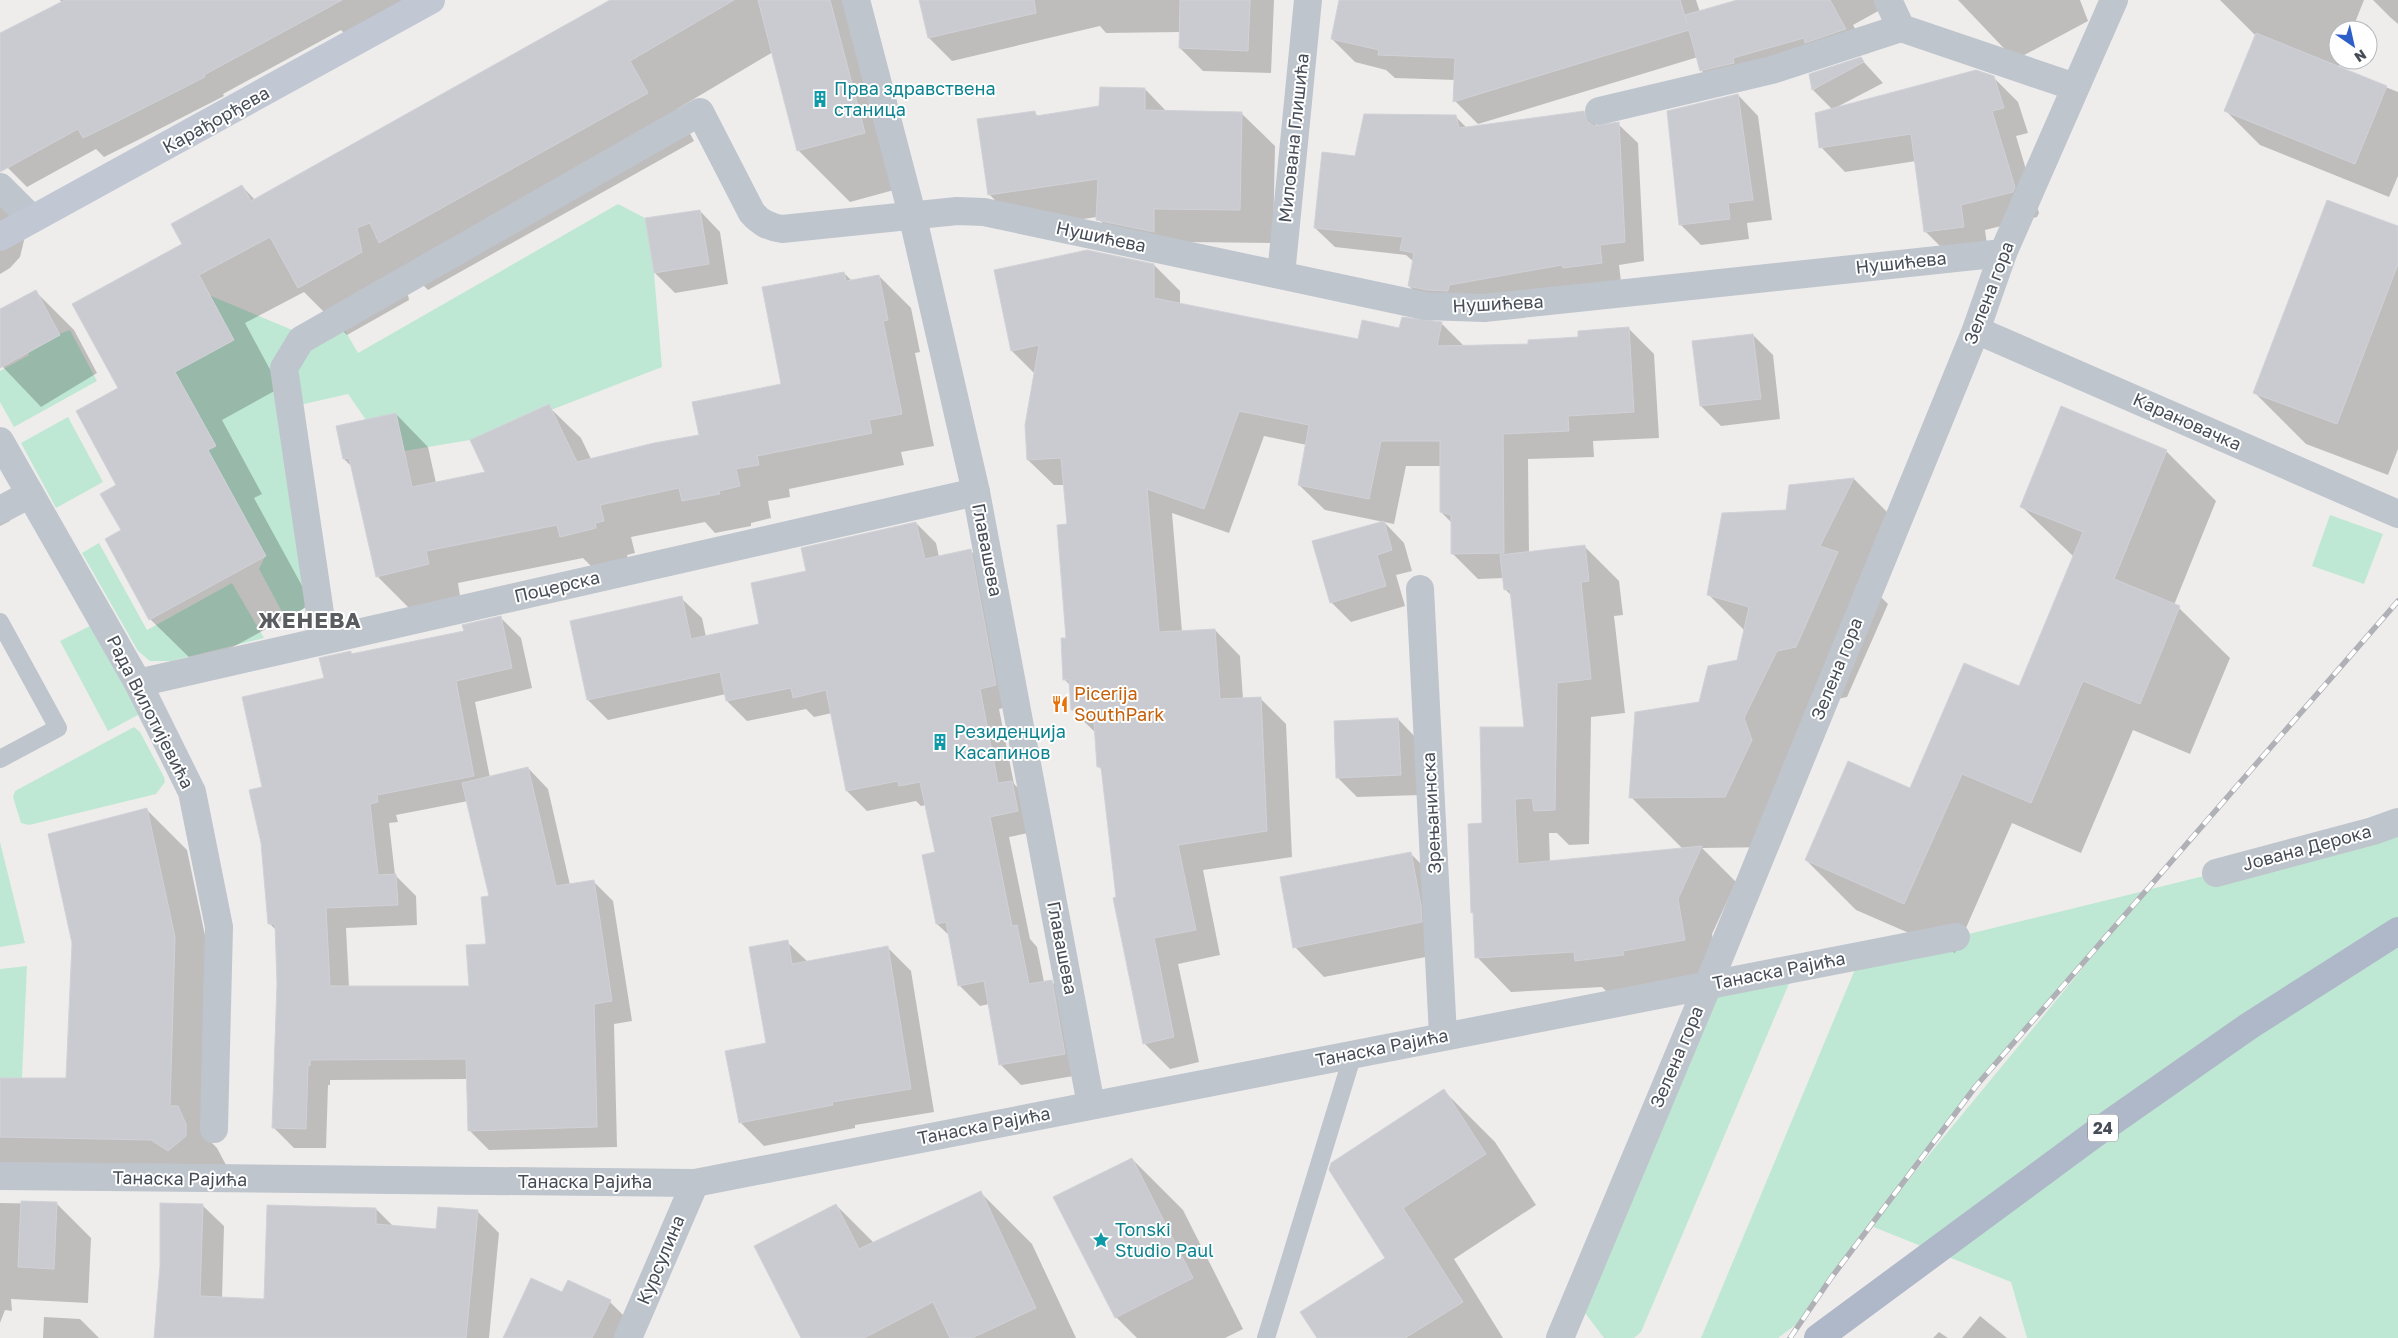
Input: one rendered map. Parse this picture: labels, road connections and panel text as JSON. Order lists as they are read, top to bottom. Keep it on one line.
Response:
{"streets":{"main road":["24"],"street":["Карађорђева","Милована Глишића","Нушићева","Зелена гора","Карановачка","Главашева","Поцерска","Рада Вилотијевића","Зрењанинска","Јована Дерока","Танаска Рајића","Курсулина"]},"crossings":[["Милована Глишића","Нушићева"],["Нушићева","Зелена гора"],["Нушићева","Главашева"],["Нушићева","Поцерска"],["Зелена гора","Карановачка"],["Зелена гора","Танаска Рајића"],["Главашева","Поцерска"],["Главашева","Танаска Рајића"],["Поцерска","Рада Вилотијевића"],["Зрењанинска","Танаска Рајића"],["Танаска Рајића","Курсулина"]],"districts":["ЖЕНЕВА"],"places":{"building":["Прва здравствена станица","Резиденција Касапинов"],"restaurant":["Picerija SouthPark"],"place":["Tonski Studio Paul"]},"north":"bottom right"}
